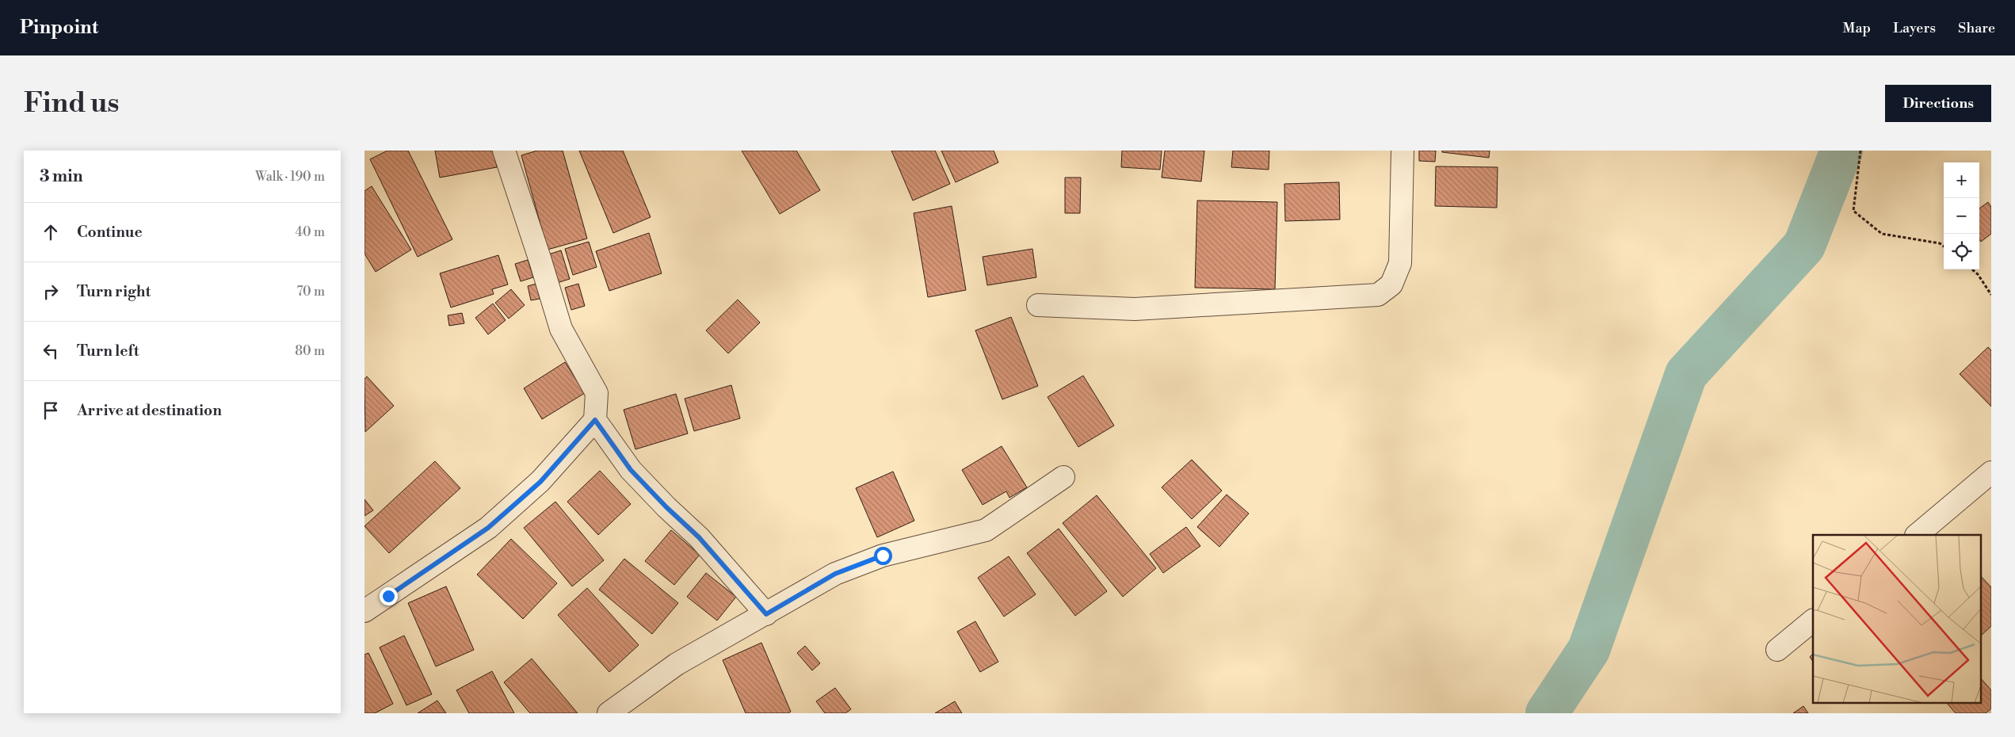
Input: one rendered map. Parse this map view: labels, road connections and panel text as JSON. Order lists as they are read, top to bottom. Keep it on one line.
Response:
{"page":{"header":"Pinpoint","nav":["Map","Layers","Share"],"buttons":"Directions","title":"Find us","heading":["3 min","Walk · 190 m"],"map_buttons":["+","−"],"list":[["Continue","40 m"],["Turn right","70 m"],["Turn left","80 m"],"Arrive at destination"]}}
